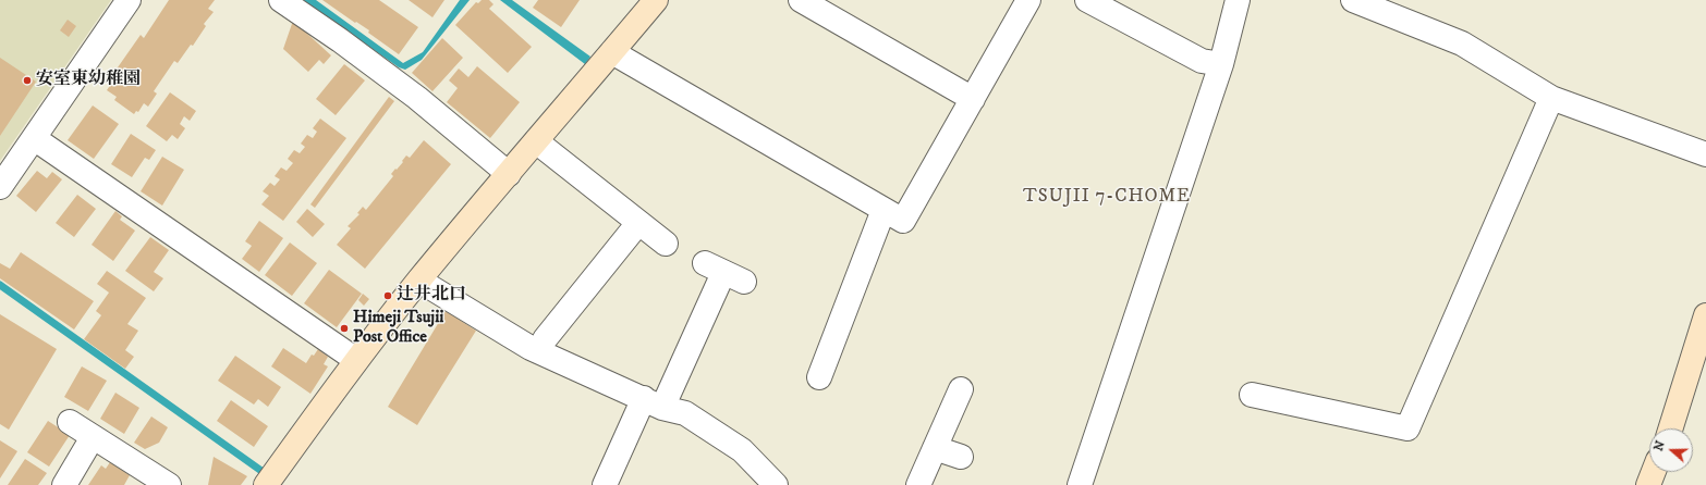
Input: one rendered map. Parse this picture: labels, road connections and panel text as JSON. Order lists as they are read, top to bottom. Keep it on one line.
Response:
{"districts":["TSUJII 7-CHOME"],"places":["安室東幼稚園","辻井北口","Himeji Tsujii Post Office"],"north":"left"}
